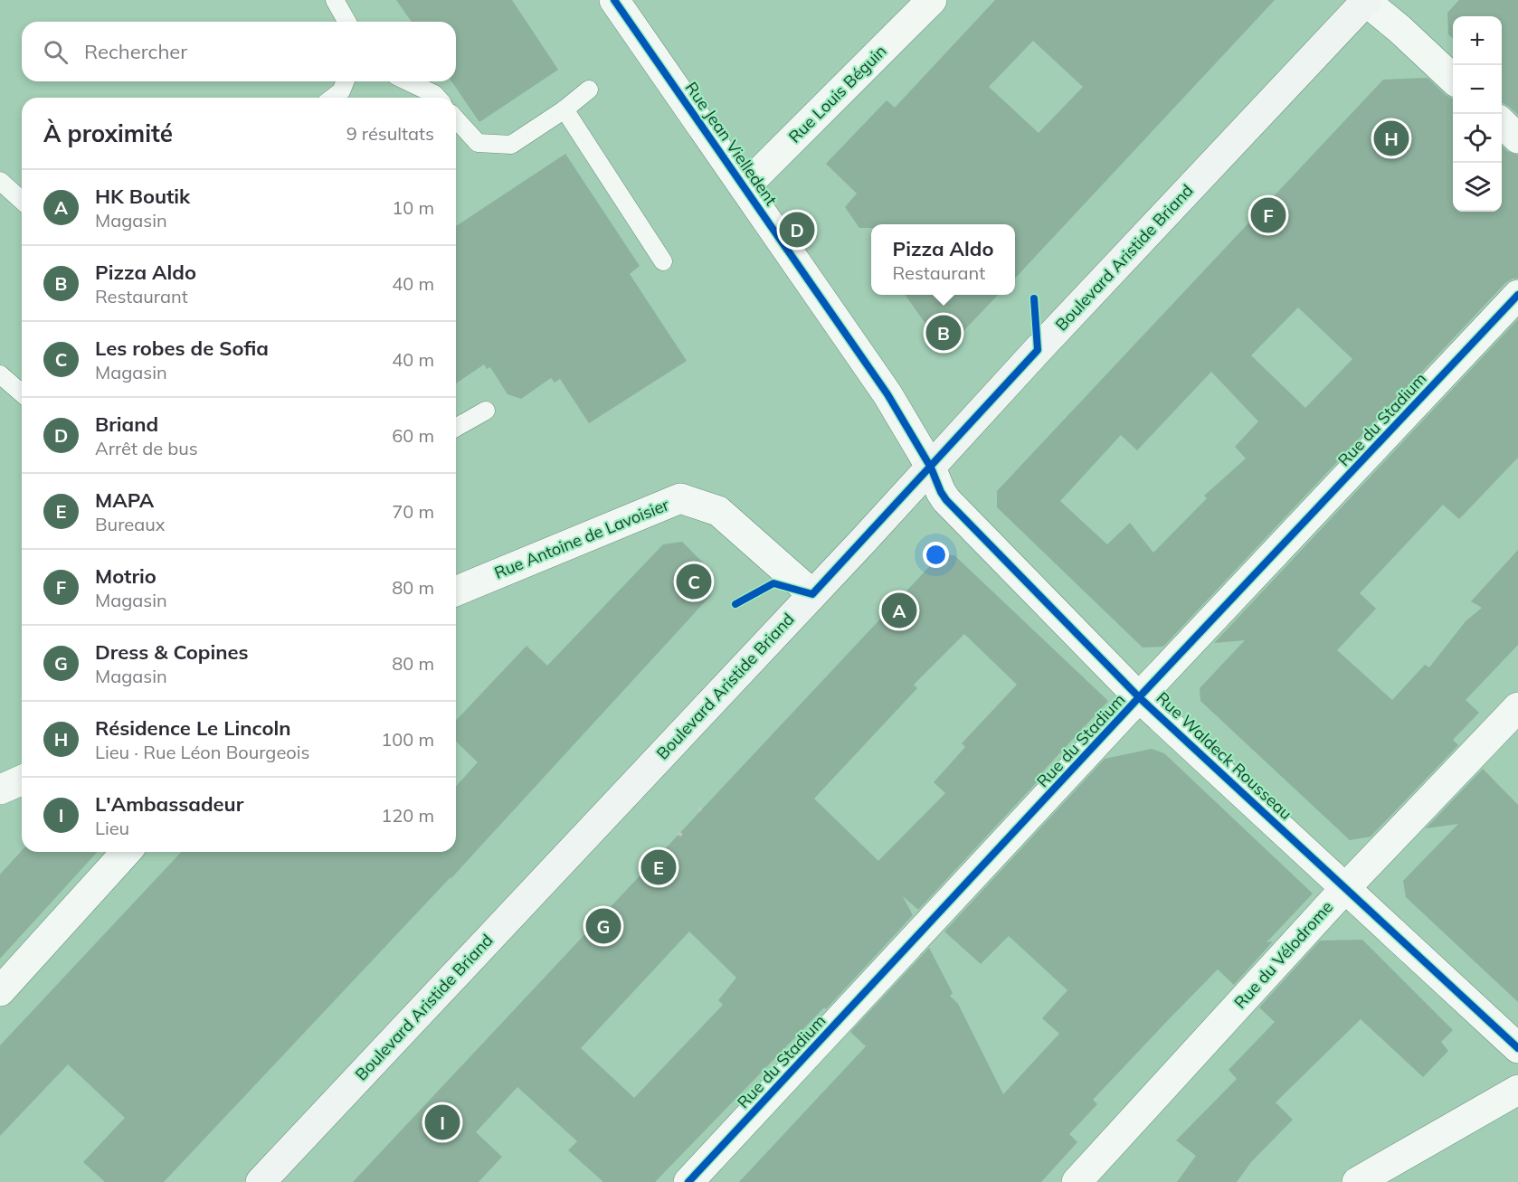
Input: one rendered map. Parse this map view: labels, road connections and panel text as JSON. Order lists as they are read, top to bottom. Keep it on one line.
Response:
{"streets":{"main road":["Boulevard Aristide Briand"],"street":["Rue Louis Béguin","Rue Jean Vielledent","Rue du Stadium","Rue Antoine de Lavoisier","Rue Waldeck Rousseau","Rue du Vélodrome"]},"crossings":[["Rue Louis Béguin","Rue Jean Vielledent"],["Rue Jean Vielledent","Boulevard Aristide Briand"],["Rue Jean Vielledent","Rue Waldeck Rousseau"],["Boulevard Aristide Briand","Rue Antoine de Lavoisier"],["Boulevard Aristide Briand","Rue Waldeck Rousseau"],["Rue du Stadium","Rue Waldeck Rousseau"],["Rue Waldeck Rousseau","Rue du Vélodrome"]],"page":{"map_buttons":["+","−"],"search":"Rechercher","heading":["À proximité","9 résultats"],"pins":["H","F","D","B","C","A","E","G","I"],"list":[{"mark":"A","name":"HK Boutik","note":"Magasin","value":"10 m"},{"mark":"B","name":"Pizza Aldo","note":"Restaurant","value":"40 m"},{"mark":"C","name":"Les robes de Sofia","note":"Magasin","value":"40 m"},{"mark":"D","name":"Briand","note":"Arrêt de bus","value":"60 m"},{"mark":"E","name":"MAPA","note":"Bureaux","value":"70 m"},{"mark":"F","name":"Motrio","note":"Magasin","value":"80 m"},{"mark":"G","name":"Dress & Copines","note":"Magasin","value":"80 m"},{"mark":"H","name":"Résidence Le Lincoln","note":"Lieu · Rue Léon Bourgeois","value":"100 m"},{"mark":"I","name":"L'Ambassadeur","note":"Lieu","value":"120 m"}],"popup":["Pizza Aldo","Restaurant"]}}
